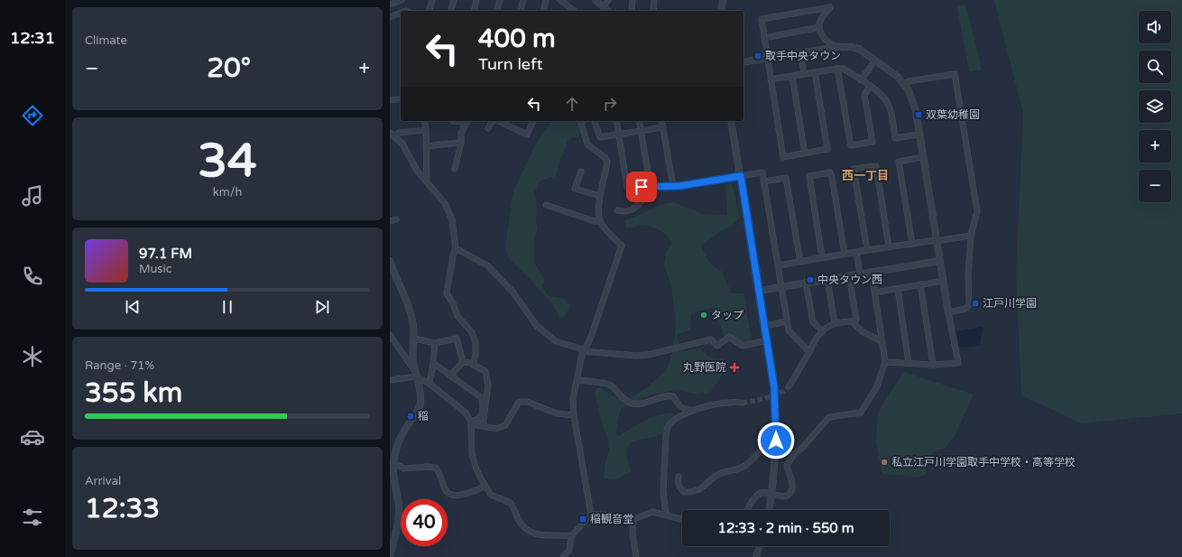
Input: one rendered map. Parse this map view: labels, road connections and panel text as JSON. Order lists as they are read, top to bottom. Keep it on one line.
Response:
{"districts":["西一丁目"],"places":{"transit":["取手中央タウン","双葉幼稚園","中央タウン西","江戸川学園","稲","稲観音堂"],"other":["タップ","私立江戸川学園取手中学校・高等学校"],"health":["丸野医院"]},"page":{"tabs":"12:31","tile":["Climate",["34","km/h"],["Range · 71%","355 km"],["Arrival","12:33"]],"map_buttons":["+","−"],"turn":["400 m","Turn left"],"heat":["−","20°","+"],"song":["97.1 FM","Music"],"limit":"40","trip":"12:33 · 2 min · 550 m"}}
